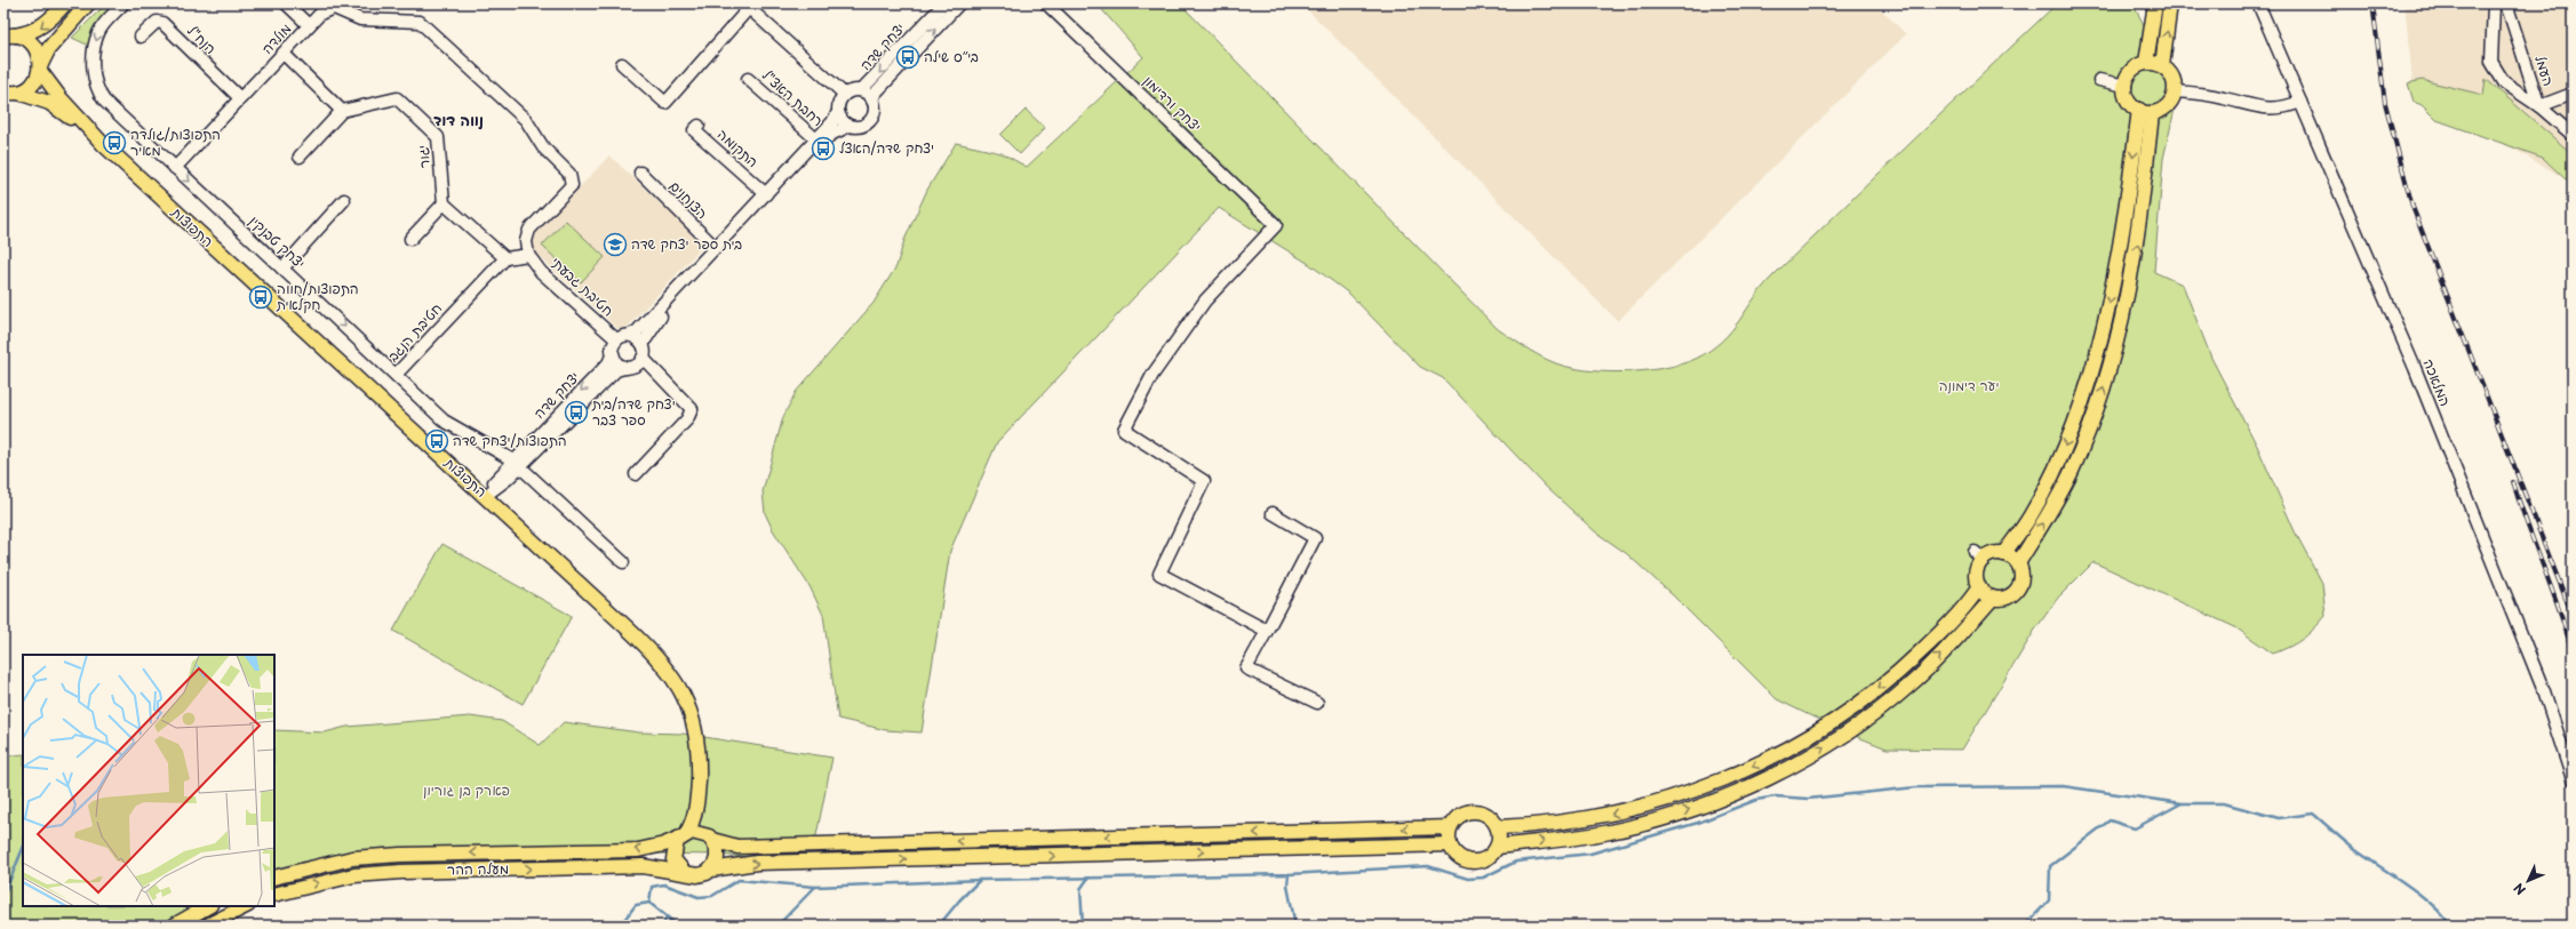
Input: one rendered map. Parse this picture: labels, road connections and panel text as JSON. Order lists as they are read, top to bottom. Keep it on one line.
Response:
{"streets":{"main road":["התפוצות","מעלה ההר"],"street":["מולדה","הנח\"ל","יצחק שדה","העמל","רחבת האצ\"ל","יצחק ורדימון","התקומה","יגור","הצנחנים","יצחק טבנקין","חטיבת גבעתי","חטיבת הנגב","המלאכה"]},"crossings":[["מולדה","הנח\"ל"],["מולדה","יצחק טבנקין"],["מולדה","חטיבת גבעתי"],["יצחק שדה","התפוצות"],["יצחק שדה","יצחק טבנקין"],["יצחק שדה","חטיבת גבעתי"],["התפוצות","מעלה ההר"],["יצחק טבנקין","חטיבת הנגב"]],"one_way":["יצחק טבנקין"],"districts":["נווה דוד"],"parks":["יער דימונה","פארק בן גוריון"],"places":{"bus stop":["בי״ס שילה","התפוצות/גולדה מאיר","יצחק שדה/האצל","התפוצות/חווה חקלאית","יצחק שדה/בית ספר צבר","התפוצות/יצחק שדה"],"school or university":["בית ספר יצחק שדה"]},"north":"bottom left"}
